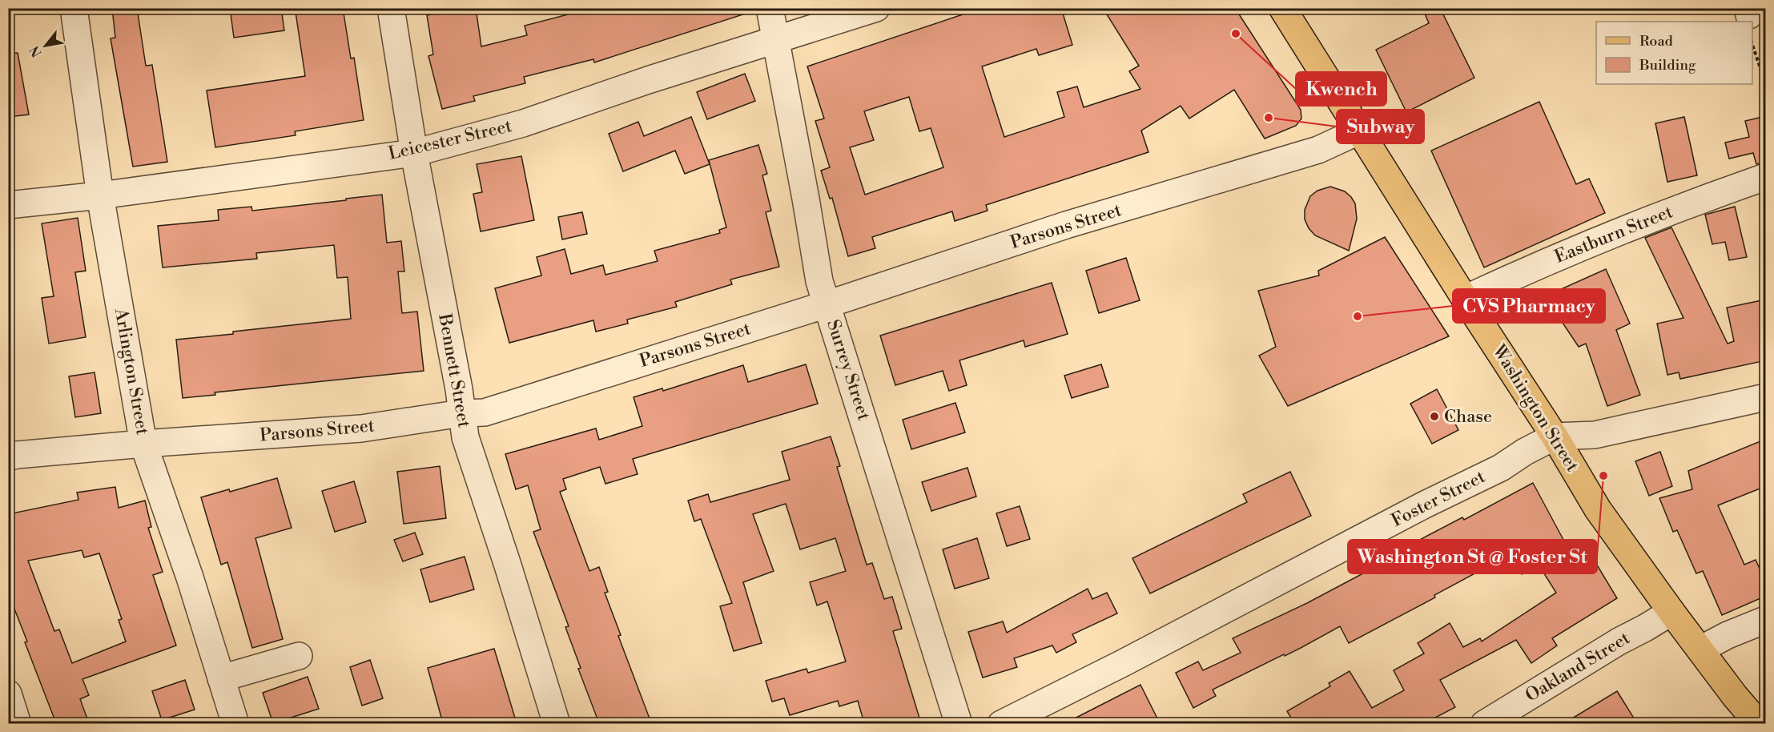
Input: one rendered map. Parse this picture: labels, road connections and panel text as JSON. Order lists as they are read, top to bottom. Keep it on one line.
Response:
{"streets":{"main road":["Washington Street"],"street":["Leicester Street","Parsons Street","Eastburn Street","Surrey Street","Bennett Street","Arlington Street","Foster Street","Oakland Street"]},"crossings":[["Leicester Street","Surrey Street"],["Leicester Street","Bennett Street"],["Leicester Street","Arlington Street"],["Parsons Street","Surrey Street"],["Parsons Street","Bennett Street"],["Parsons Street","Arlington Street"],["Parsons Street","Washington Street"],["Eastburn Street","Washington Street"],["Washington Street","Foster Street"],["Washington Street","Oakland Street"]],"places":["Kwench","Subway","CVS Pharmacy","Chase","Washington St @ Foster St"],"legend":["Road","Building"],"north":"bottom left"}
